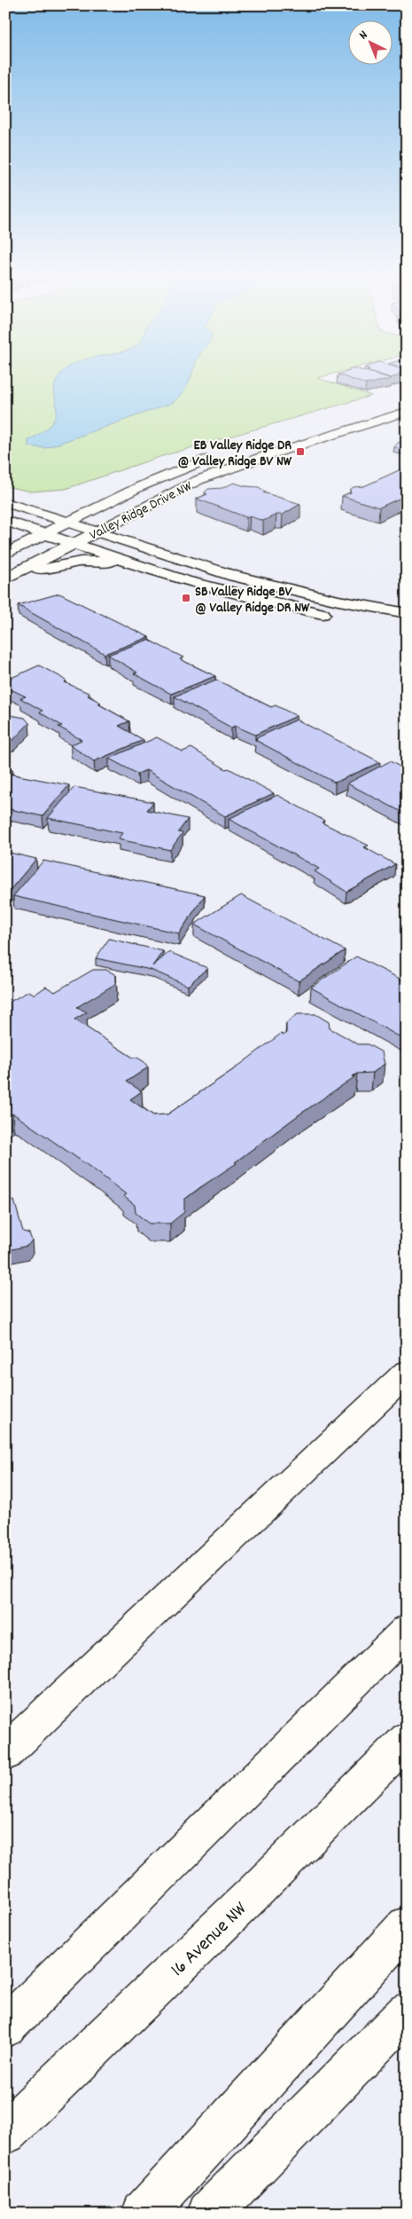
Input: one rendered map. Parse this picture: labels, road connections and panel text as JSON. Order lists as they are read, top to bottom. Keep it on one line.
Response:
{"streets":{"main road":["Valley Ridge Drive NW","16 Avenue NW"]},"places":{"transit":["EB Valley Ridge DR @ Valley Ridge BV NW","SB Valley Ridge BV @ Valley Ridge DR NW"]},"north":"top left"}
